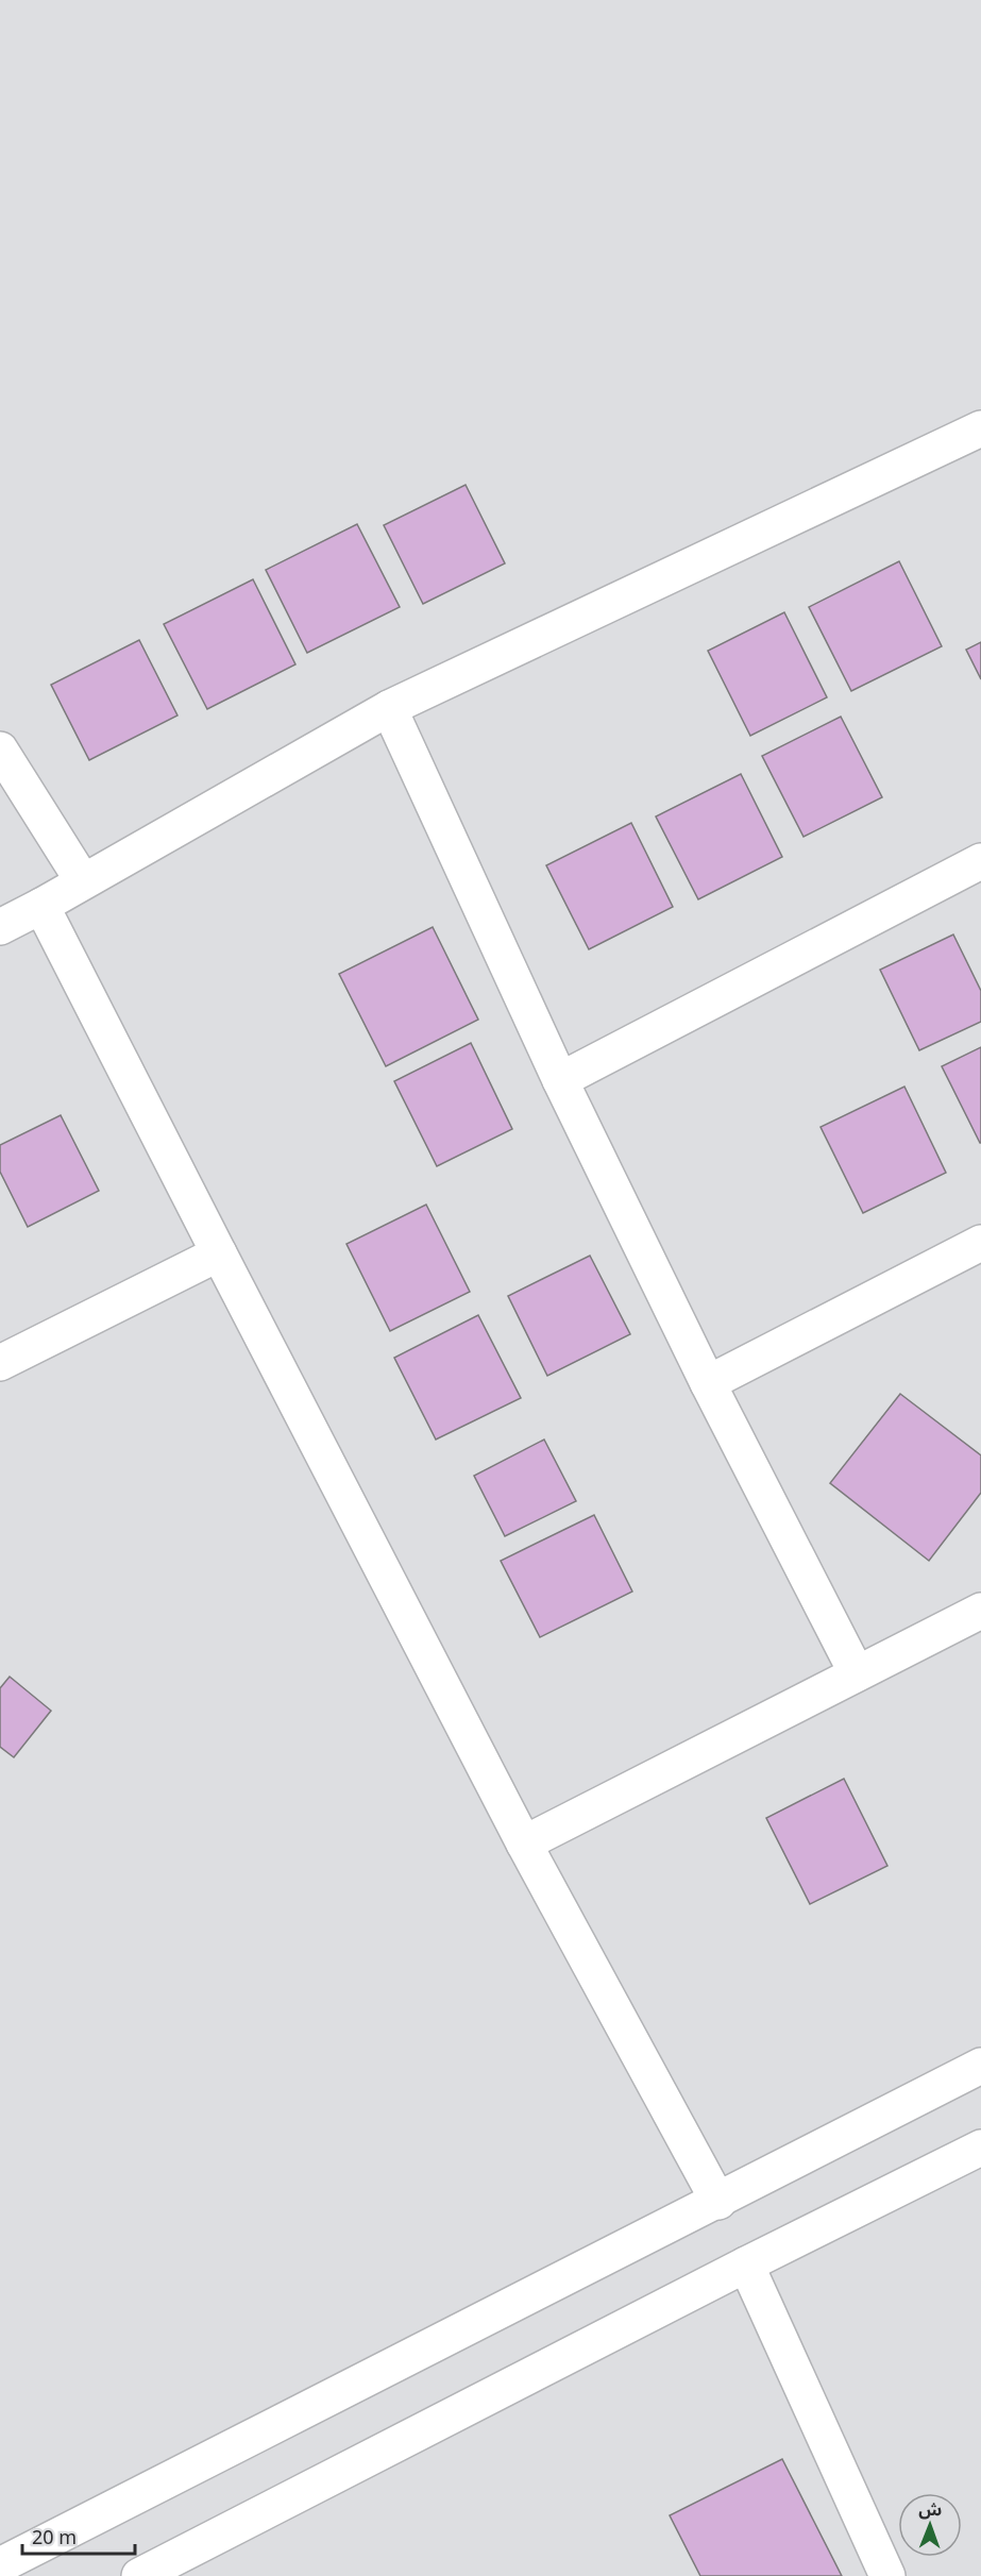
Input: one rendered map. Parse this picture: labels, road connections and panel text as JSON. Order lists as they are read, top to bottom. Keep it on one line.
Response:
{"scale_bar":"20 m","north":"top"}
